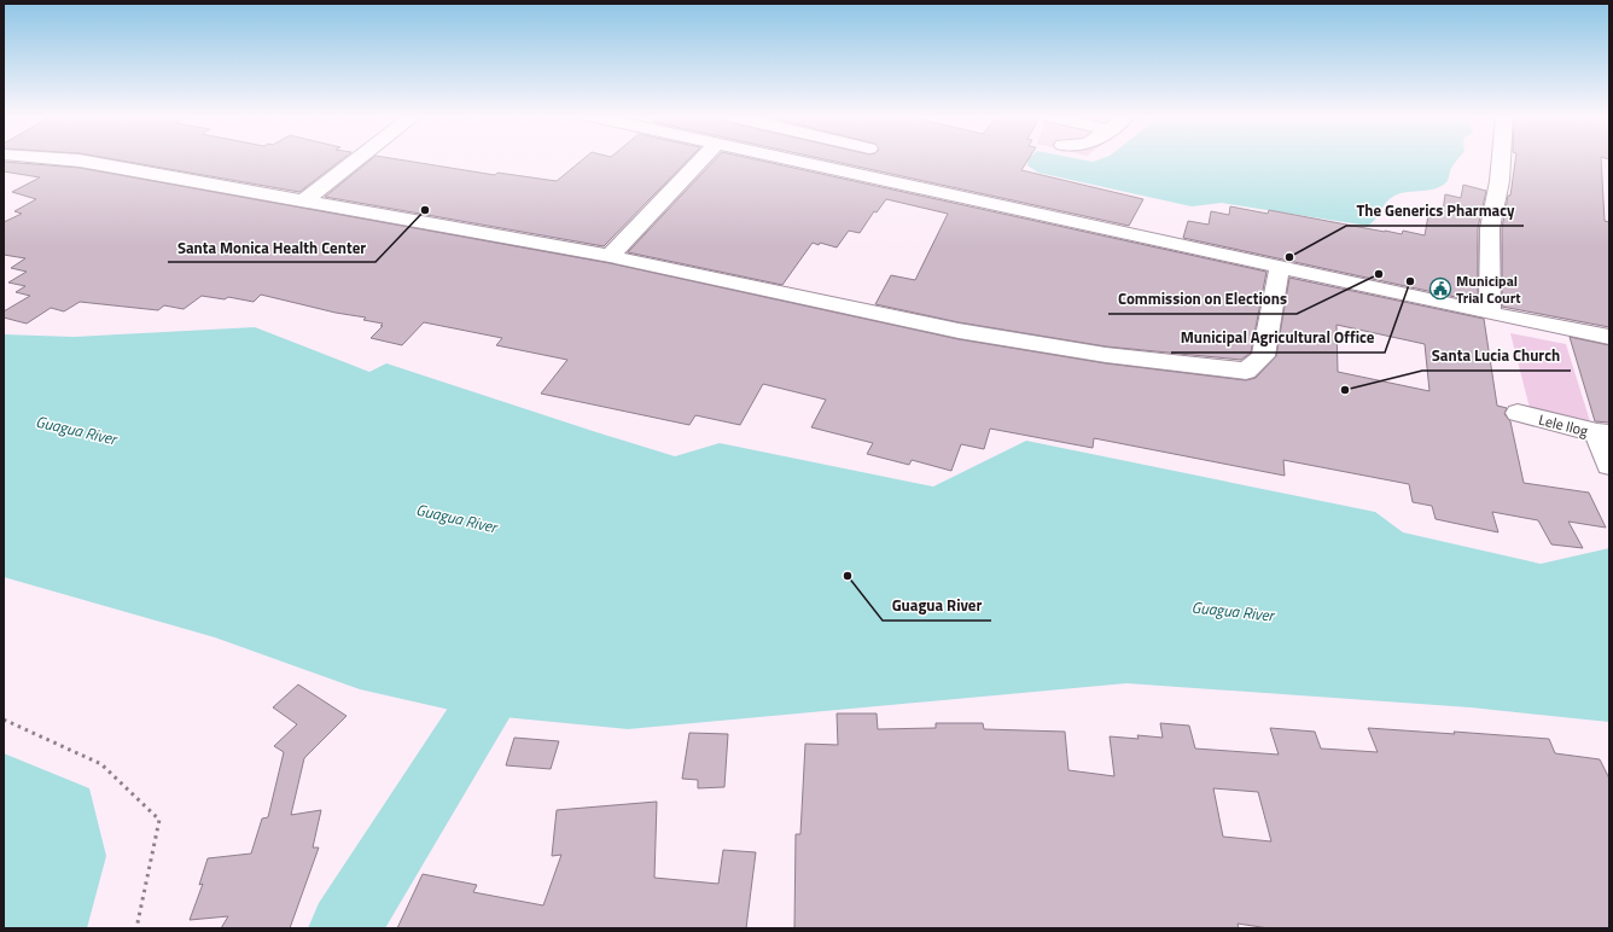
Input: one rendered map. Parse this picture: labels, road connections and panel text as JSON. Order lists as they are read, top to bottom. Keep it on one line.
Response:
{"streets":{"street":["Lele Ilog"]},"water":["Guagua River"],"places":{"other":["Santa Monica Health Center","The Generics Pharmacy","Commission on Elections","Municipal Agricultural Office","Santa Lucia Church","Guagua River"],"public building":["Municipal Trial Court"]}}
